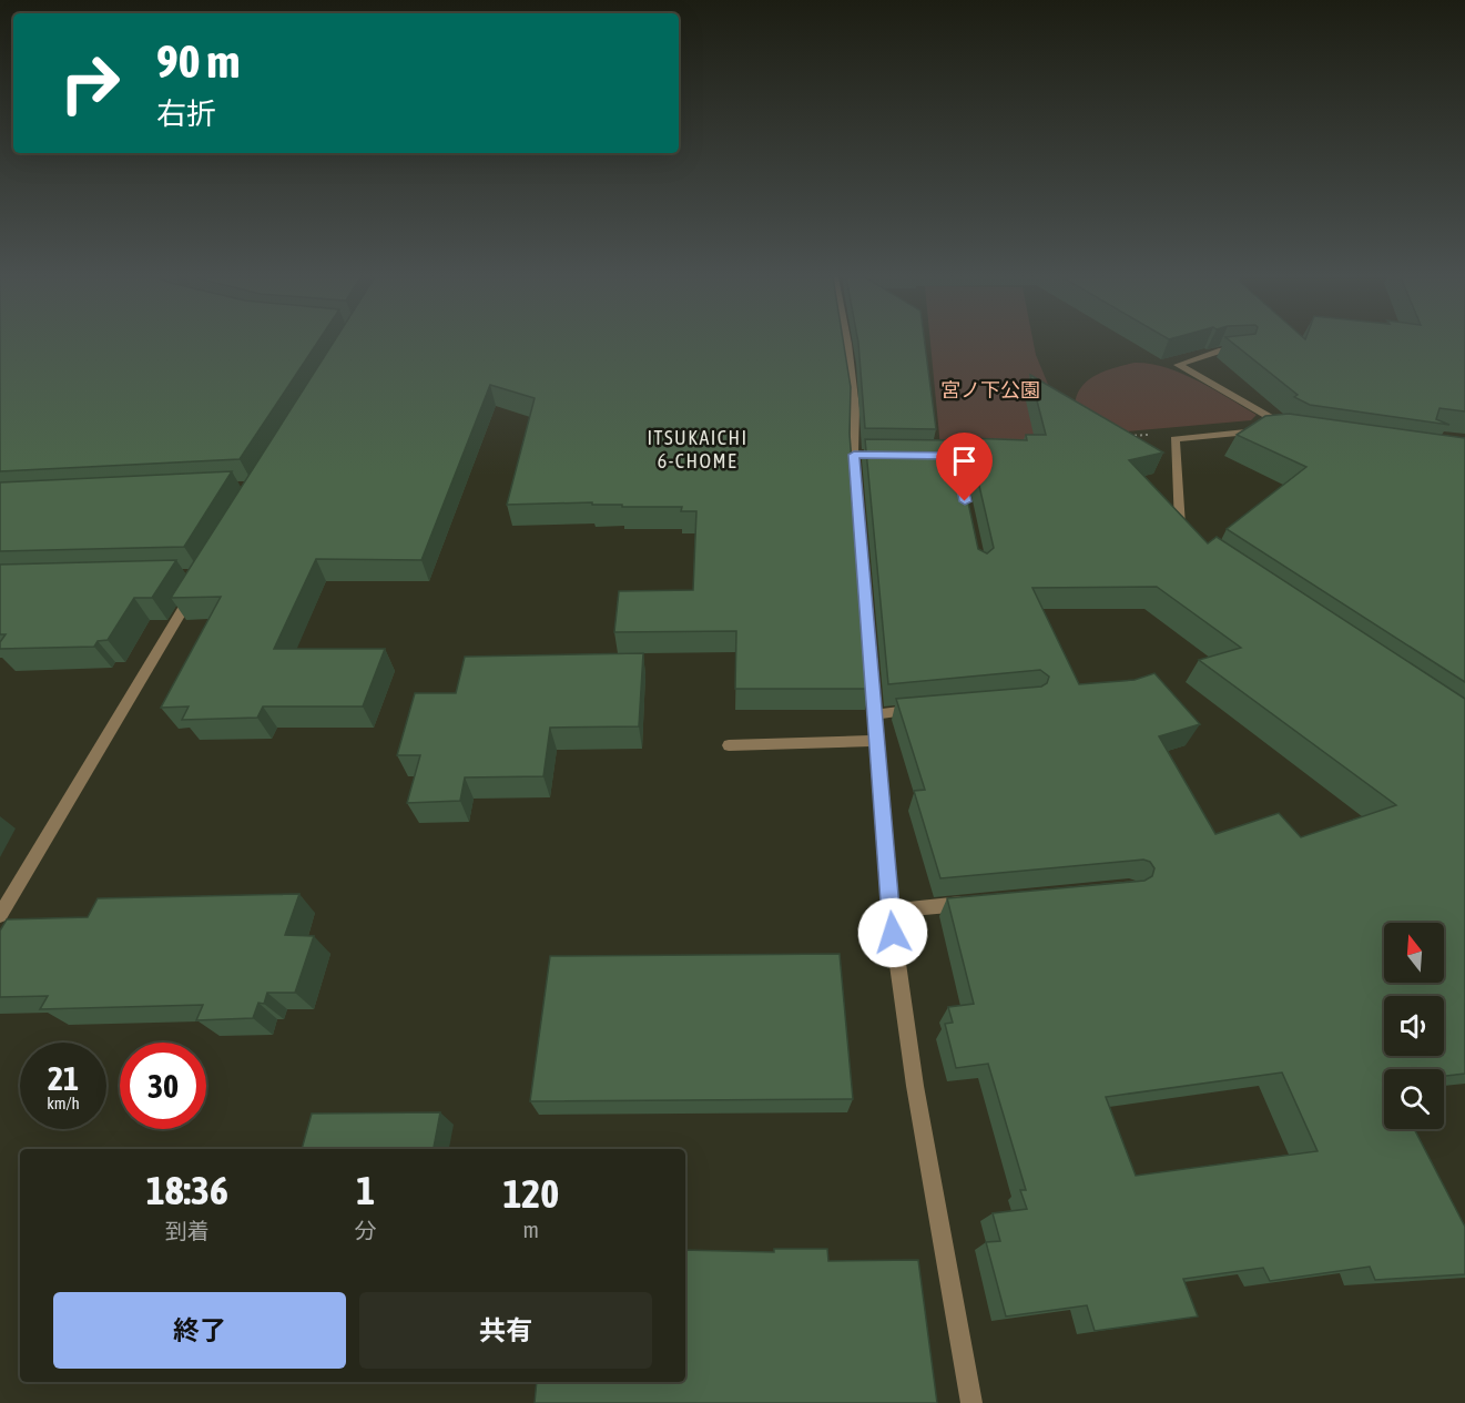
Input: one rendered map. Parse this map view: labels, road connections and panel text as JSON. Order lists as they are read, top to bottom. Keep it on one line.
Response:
{"districts":["ITSUKAICHI 6-CHOME"],"parks":["宮ノ下公園"],"north":"top","page":{"turn":["90 m","右折"],"speed":"21 km/h","limit":"30","eta":["18:36","到着","1","分","120","m"],"buttons":["終了","共有"]}}
